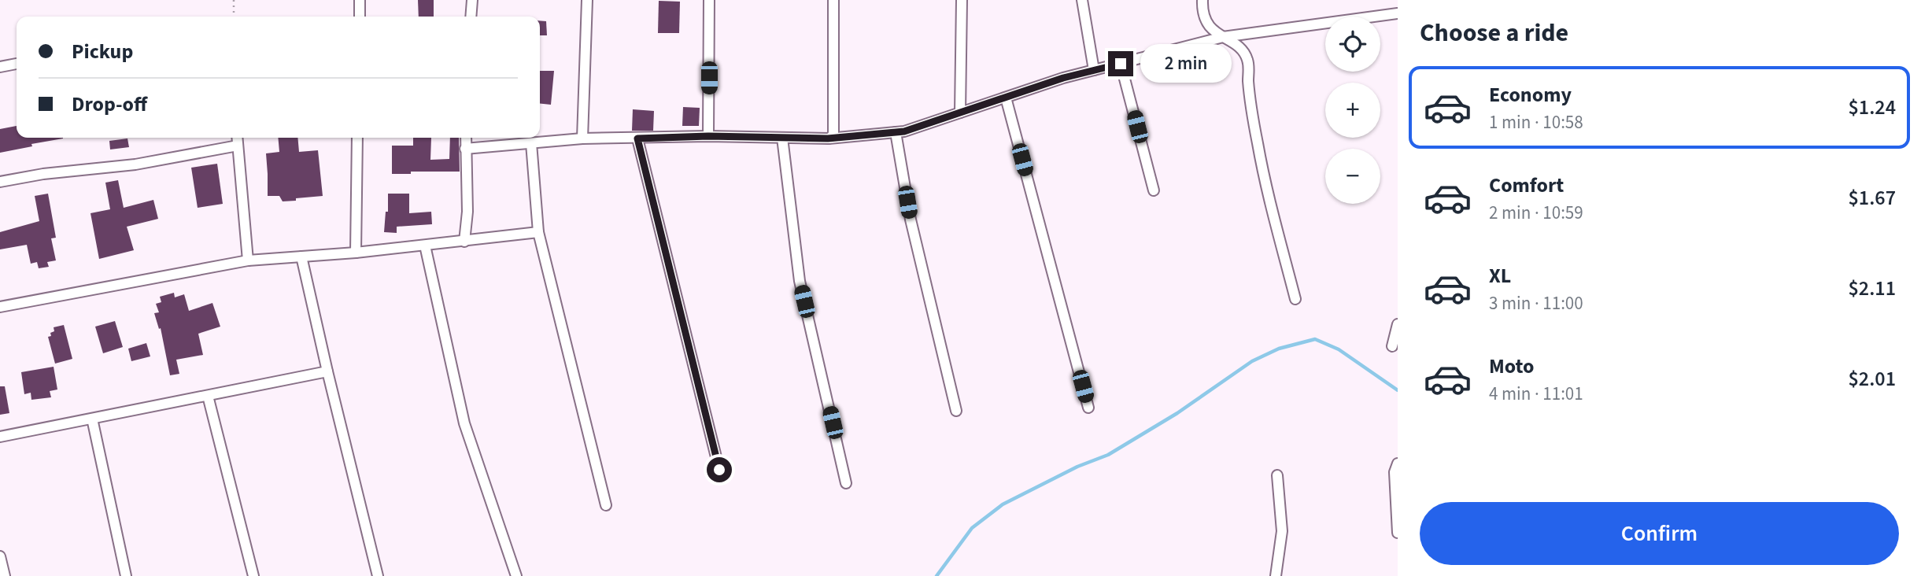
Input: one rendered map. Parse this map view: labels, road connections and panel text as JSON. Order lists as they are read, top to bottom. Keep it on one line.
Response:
{"page":{"heading":"Choose a ride","map_buttons":["+","−"],"banner":["Pickup","Drop-off"],"bubble":"2 min","list":[{"name":"Economy","note":"1 min · 10:58","value":"$1.24"},{"name":"Comfort","note":"2 min · 10:59","value":"$1.67"},{"name":"XL","note":"3 min · 11:00","value":"$2.11"},{"name":"Moto","note":"4 min · 11:01","value":"$2.01"}],"buttons":"Confirm"}}
